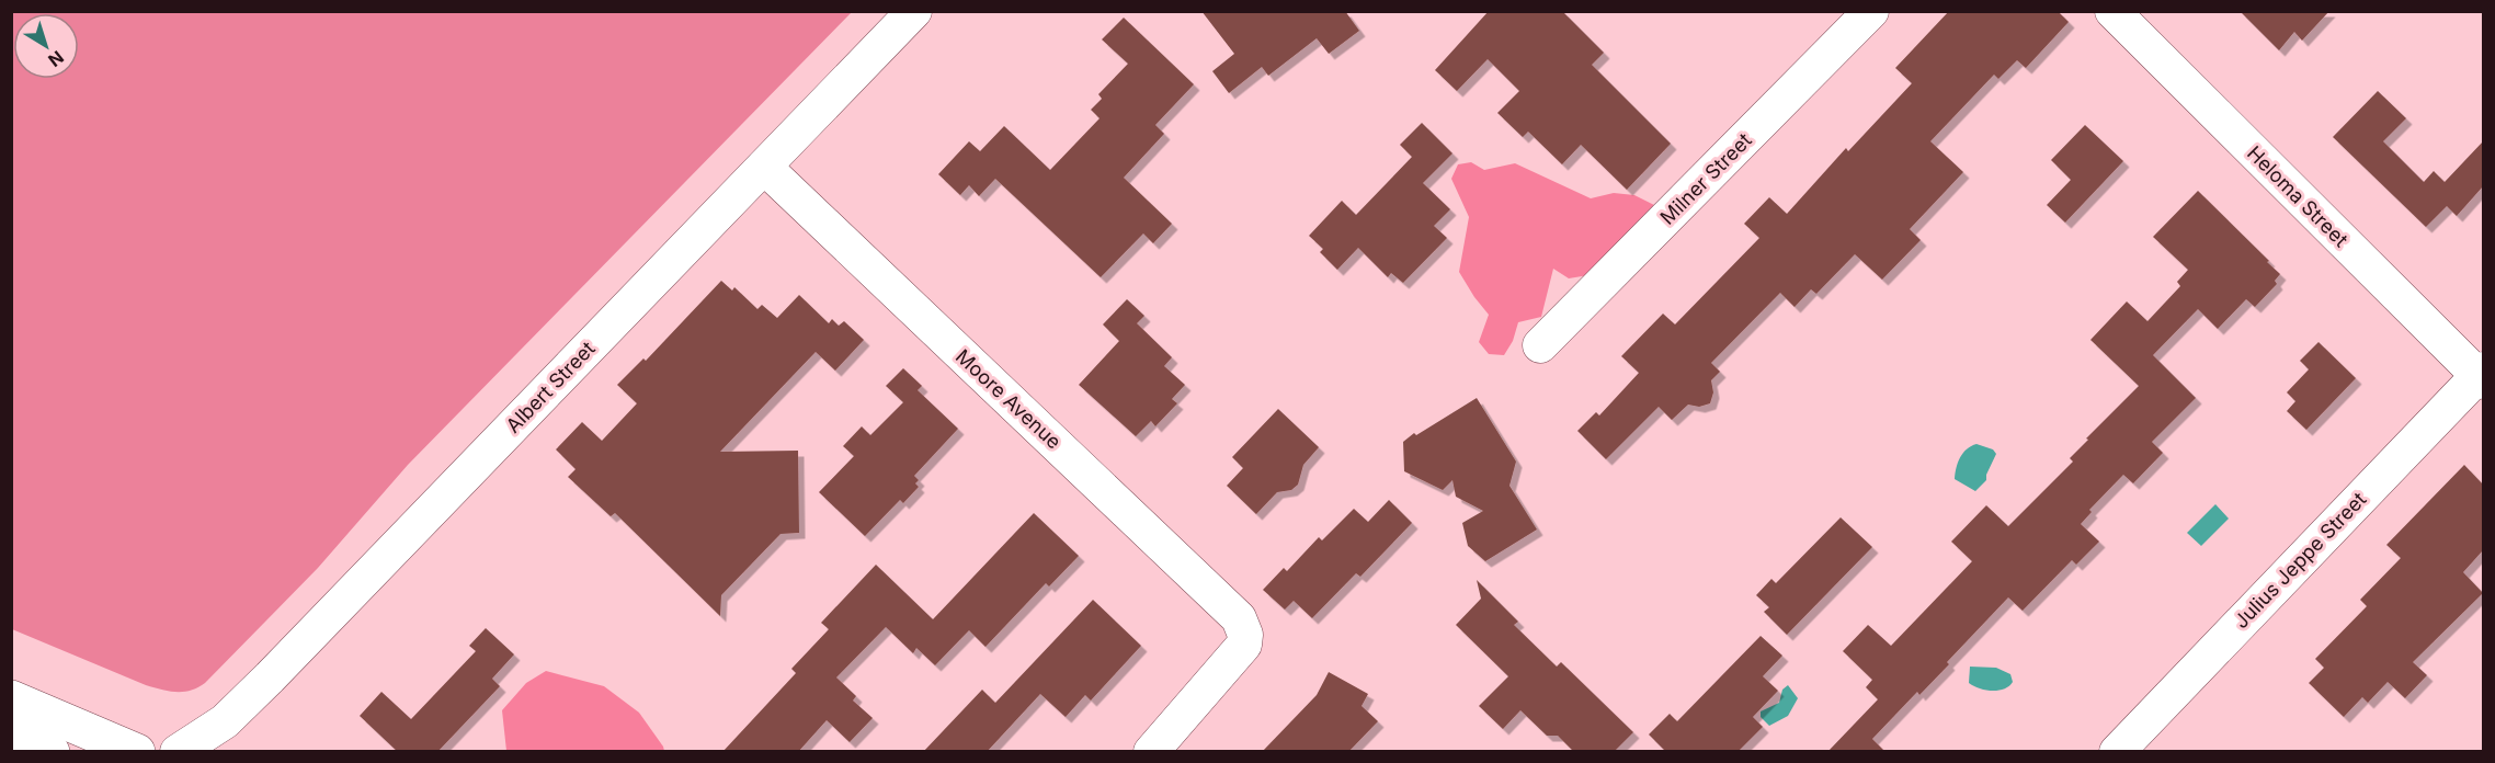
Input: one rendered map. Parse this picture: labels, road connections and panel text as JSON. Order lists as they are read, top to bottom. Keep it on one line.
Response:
{"streets":{"street":["Milner Street","Heloma Street","Albert Street","Moore Avenue","Julius Jeppe Street"]},"crossings":[["Heloma Street","Julius Jeppe Street"],["Albert Street","Moore Avenue"]],"north":"bottom right"}
